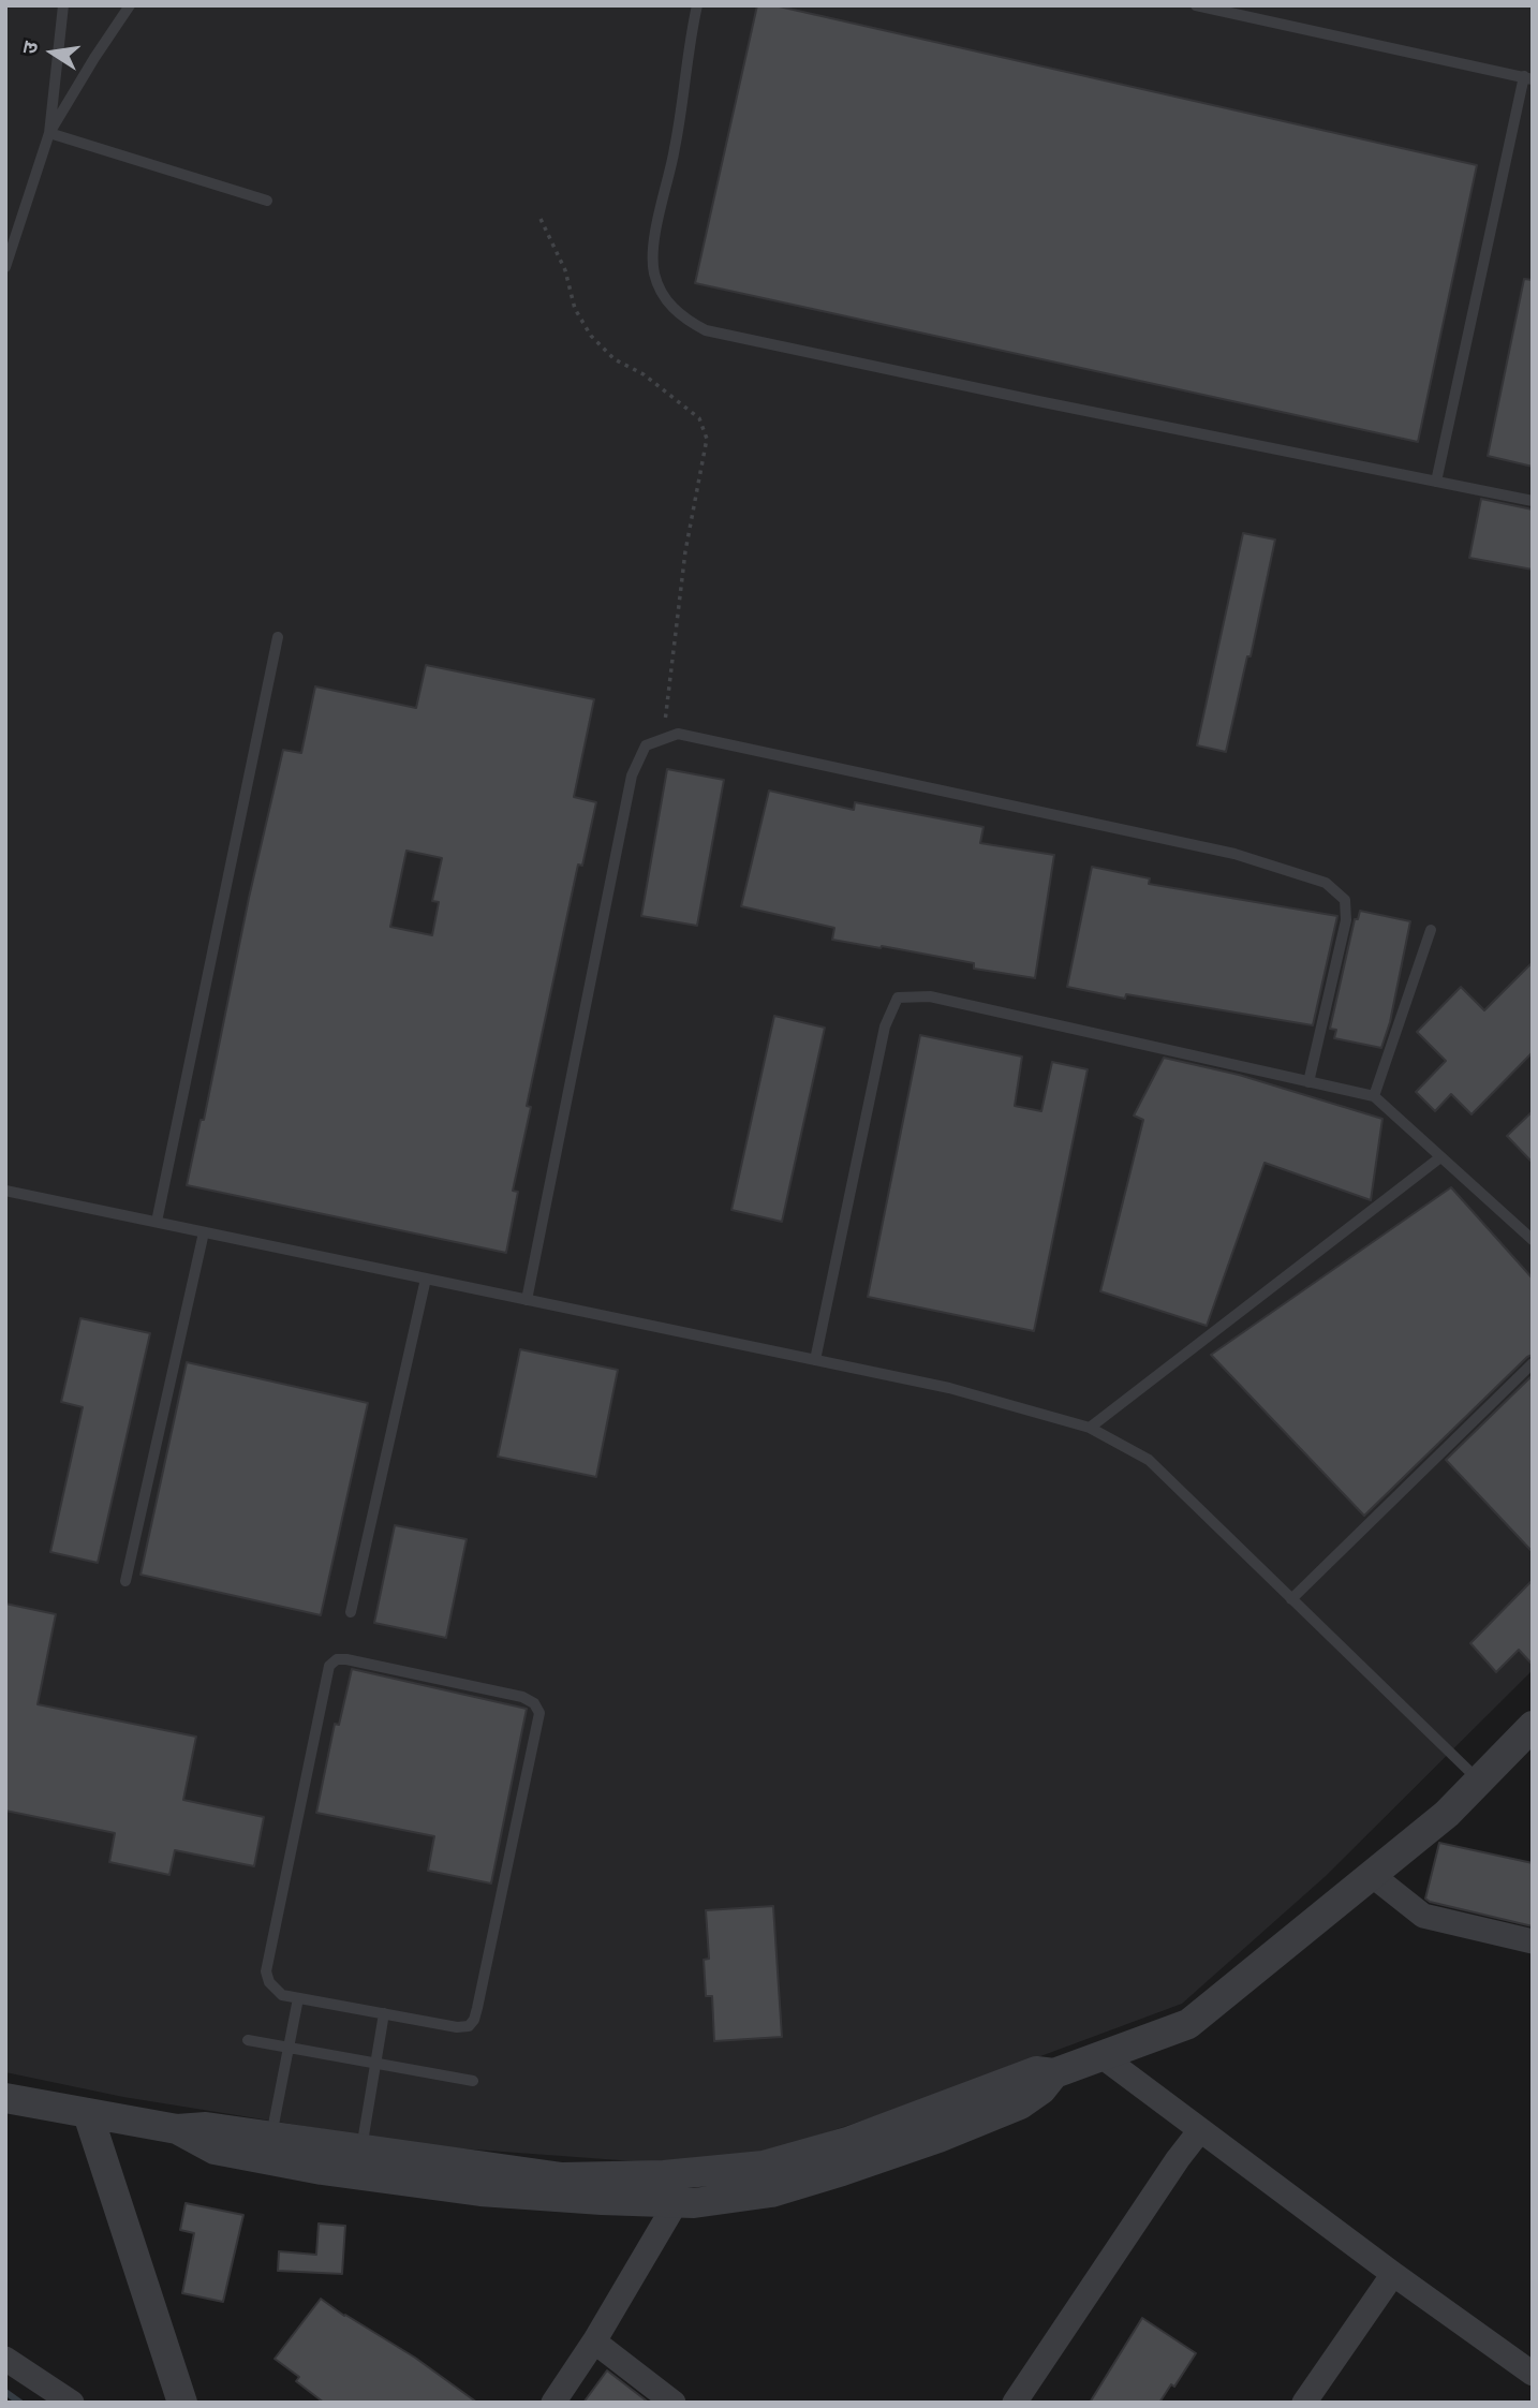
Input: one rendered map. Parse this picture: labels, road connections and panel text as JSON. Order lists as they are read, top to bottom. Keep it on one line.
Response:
{"north":"left"}
